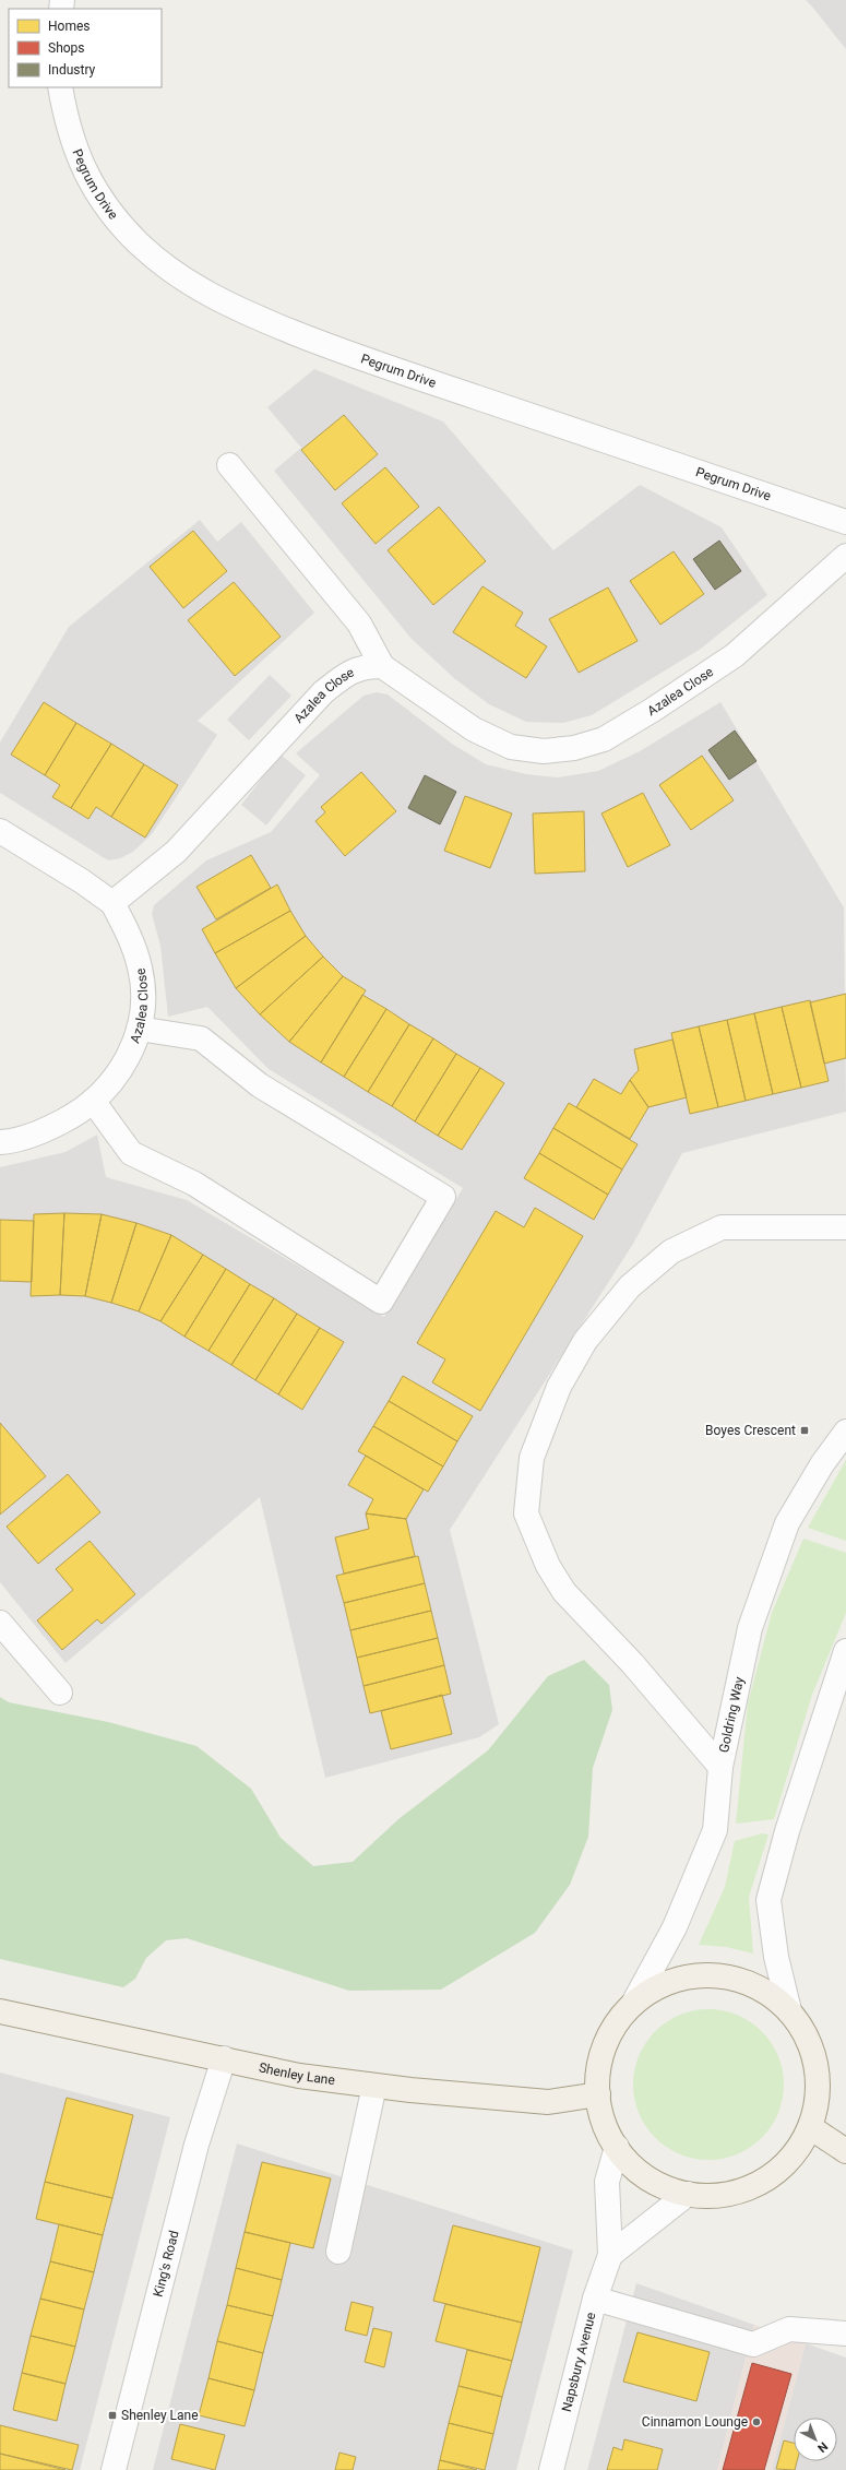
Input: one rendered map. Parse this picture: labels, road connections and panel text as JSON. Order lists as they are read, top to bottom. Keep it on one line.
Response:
{"streets":{"main road":["Shenley Lane"],"street":["Pegrum Drive","Azalea Close","Goldring Way","King's Road","Napsbury Avenue"]},"crossings":[["Shenley Lane","King's Road"]],"places":{"transit":["Boyes Crescent","Shenley Lane"],"other":["Cinnamon Lounge"]},"legend":["Homes","Shops","Industry"],"north":"bottom right"}
